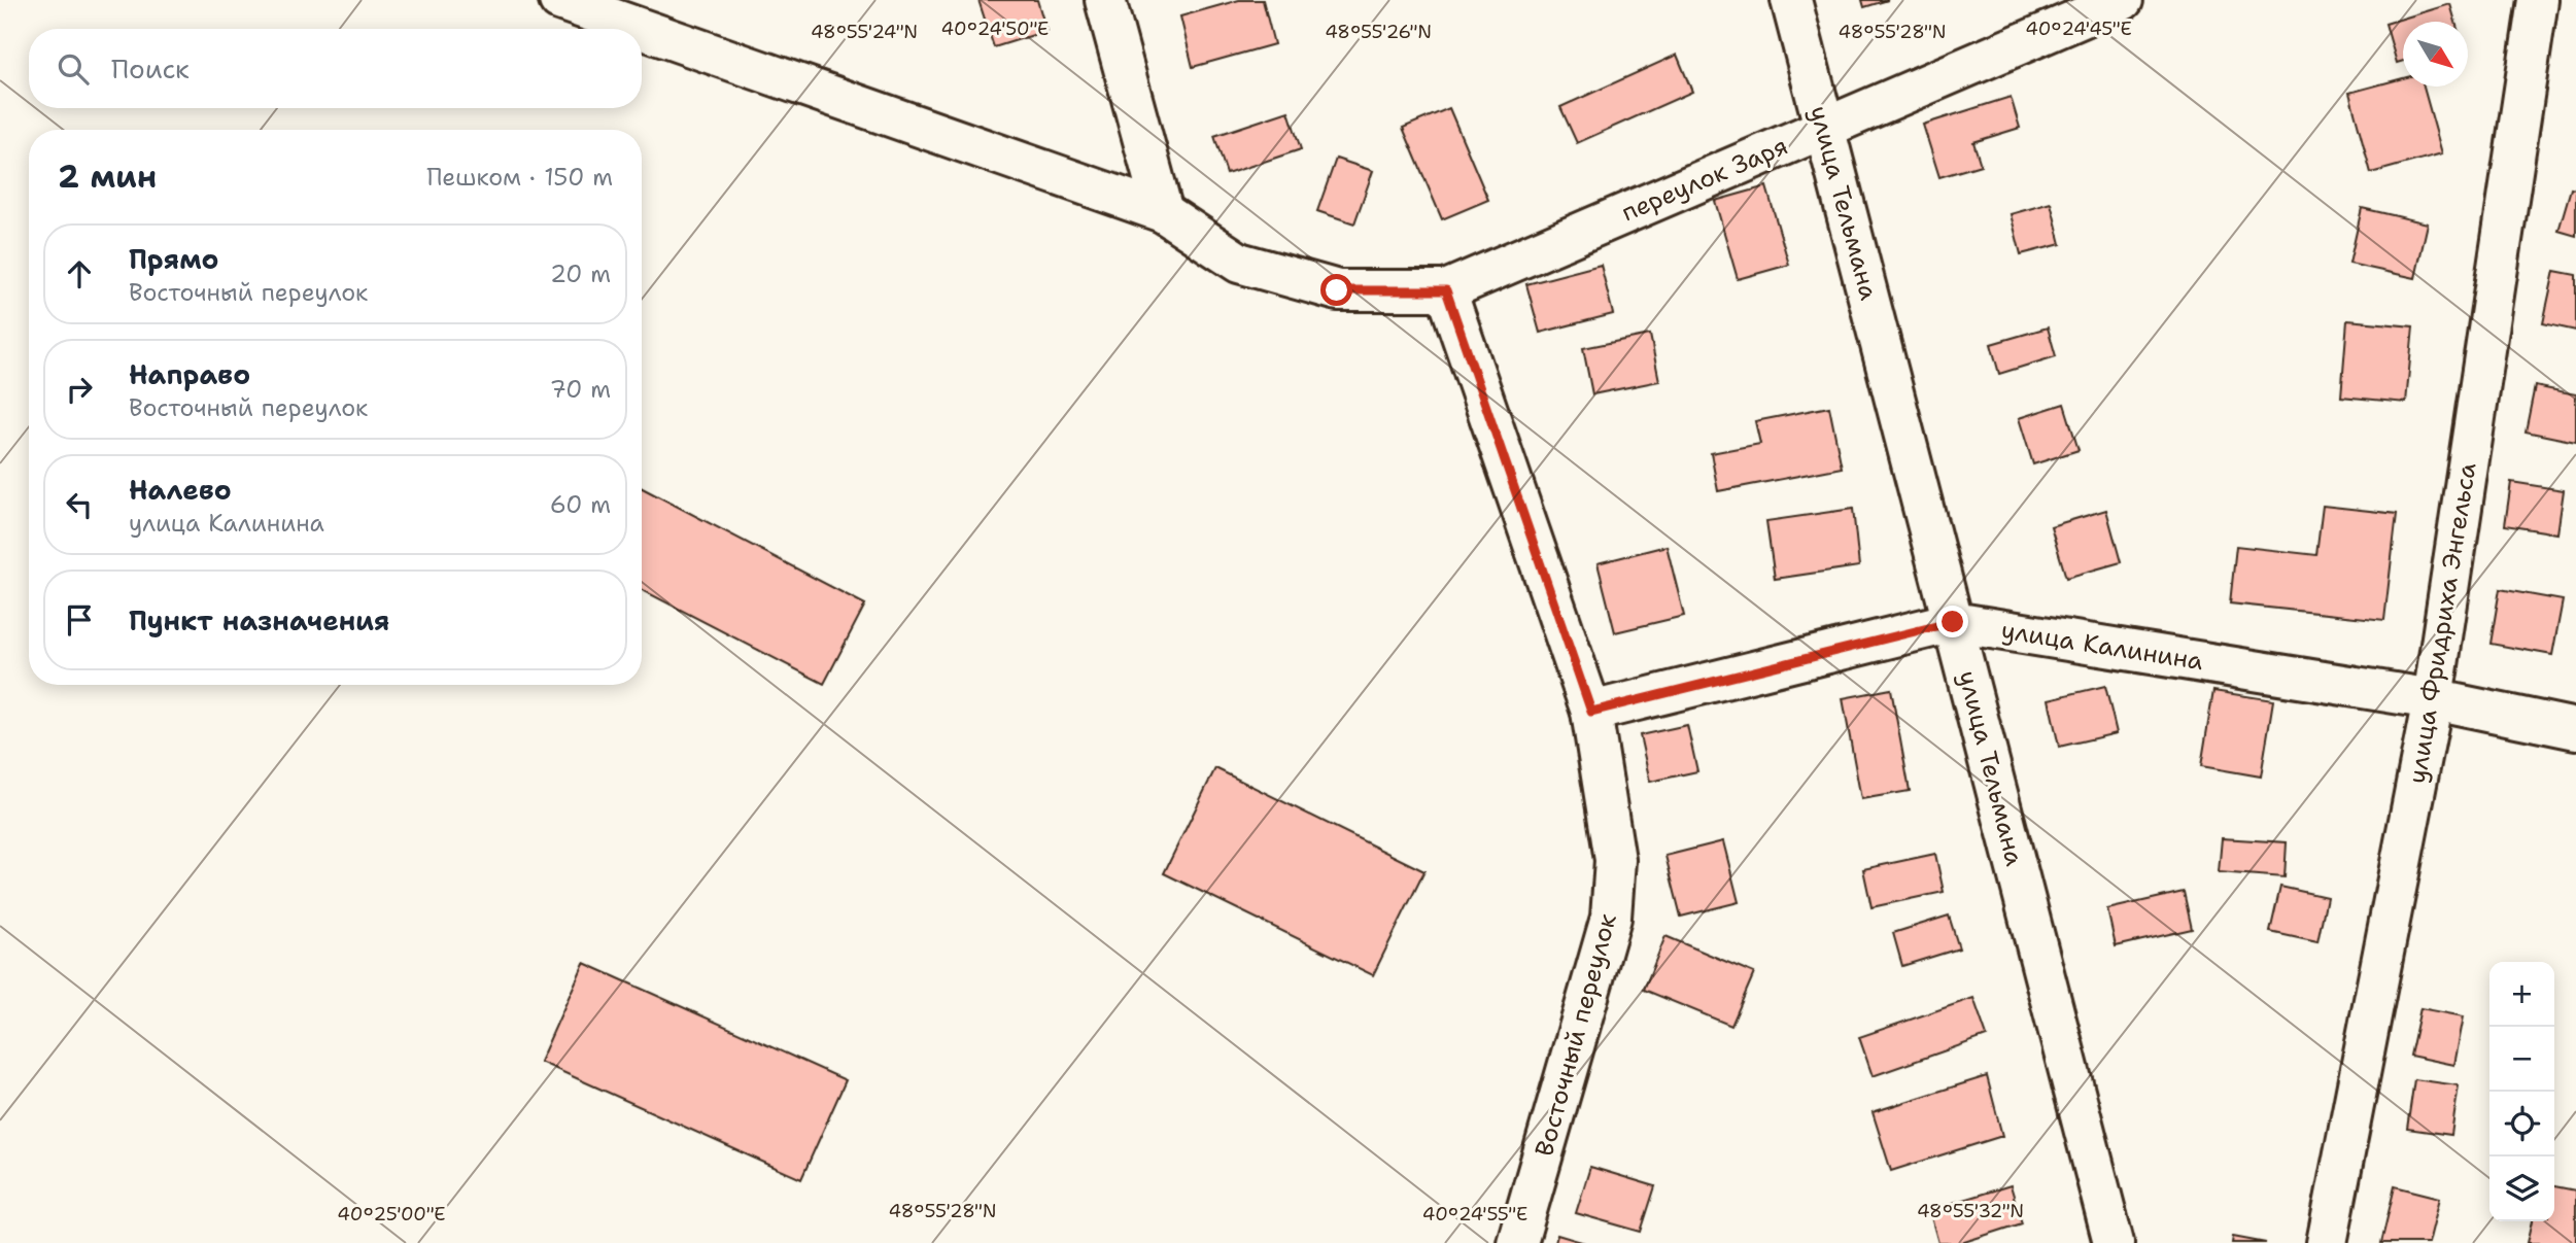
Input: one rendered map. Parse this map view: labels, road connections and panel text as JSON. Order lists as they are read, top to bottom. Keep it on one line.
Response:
{"streets":{"street":["переулок Заря","улица Тельмана","улица Фридриха Энгельса","улица Калинина","Восточный переулок"]},"crossings":[["переулок Заря","улица Тельмана"],["переулок Заря","Восточный переулок"],["улица Тельмана","улица Калинина"],["улица Фридриха Энгельса","улица Калинина"],["улица Калинина","Восточный переулок"]],"north":"bottom right","page":{"search":"Поиск","heading":["2 мин","Пешком · 150 m"],"list":[["Прямо","Восточный переулок","20 m"],["Направо","Восточный переулок","70 m"],["Налево","улица Калинина","60 m"],"Пункт назначения"],"map_buttons":["+","−"]},"coordinates":["40°24'50\"E","40°24'45\"E","48°55'24\"N","48°55'26\"N","48°55'28\"N","48°55'32\"N","40°25'00\"E","40°24'55\"E"]}
